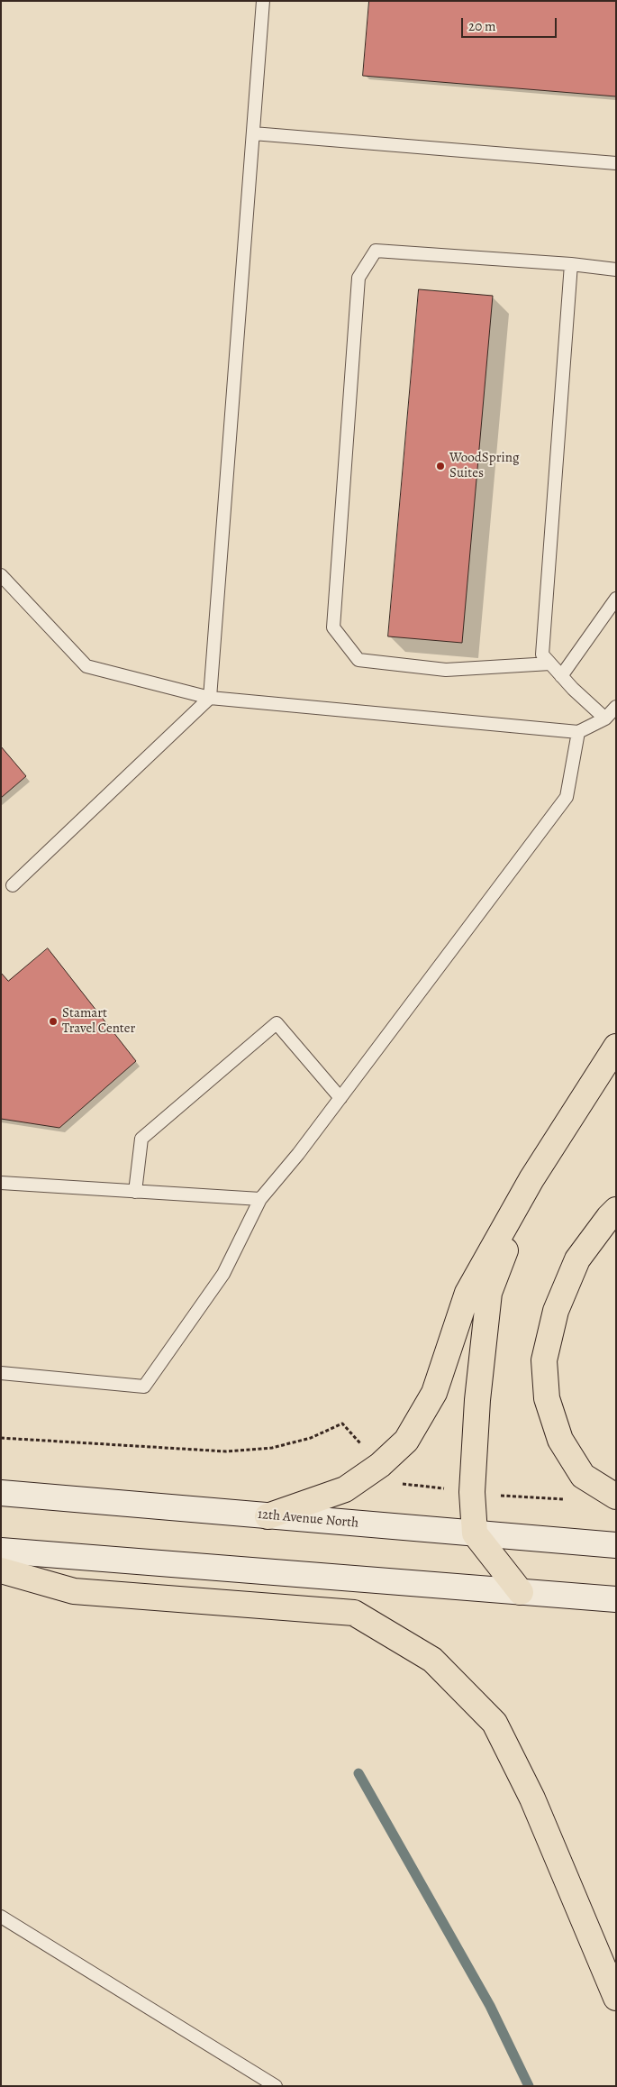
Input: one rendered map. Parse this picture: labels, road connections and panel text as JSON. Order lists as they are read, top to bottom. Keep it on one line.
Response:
{"streets":{"main road":["12th Avenue North"]},"places":["WoodSpring Suites","Stamart Travel Center"],"scale_bar":"20 m"}
